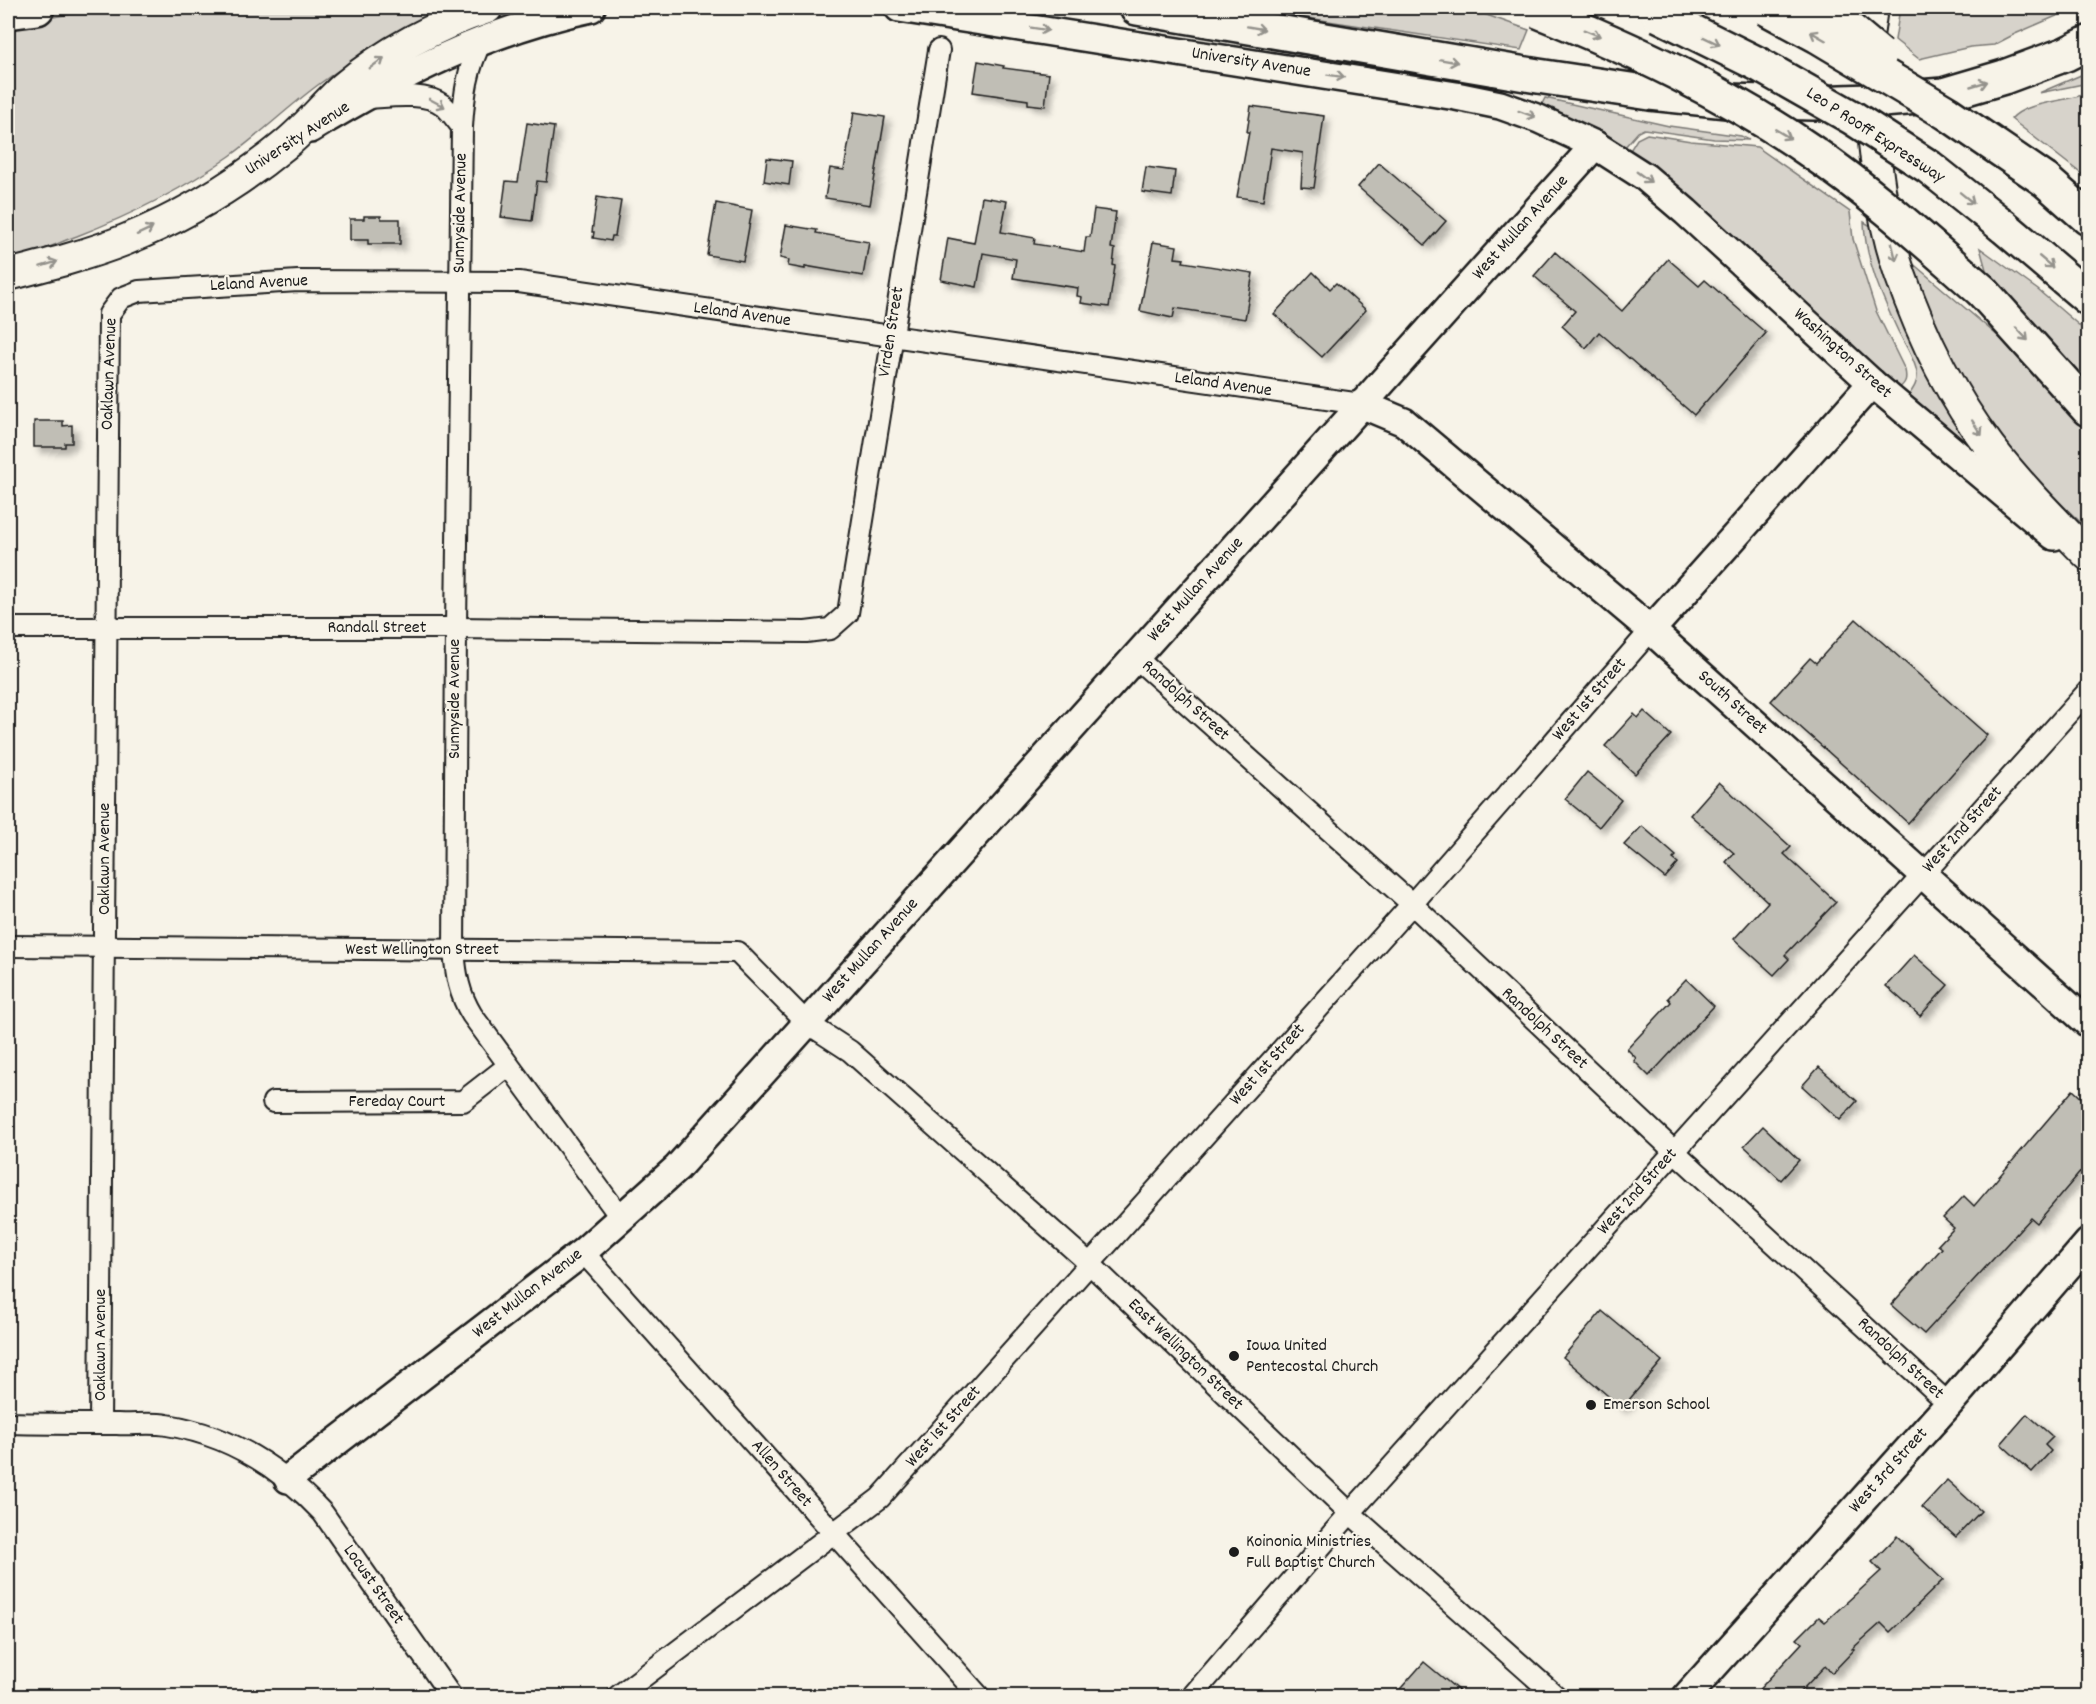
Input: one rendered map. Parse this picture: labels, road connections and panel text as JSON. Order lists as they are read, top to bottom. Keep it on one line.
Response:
{"streets":{"highway":["Leo P Rooff Expressway"],"main road":["University Avenue"],"street":["Sunnyside Avenue","West Mullan Avenue","Leland Avenue","Virden Street","Washington Street","Oaklawn Avenue","Randall Street","West 1st Street","Randolph Street","South Street","West 2nd Street","West Wellington Street","Fereday Court","East Wellington Street","West 3rd Street","Allen Street","Locust Street"]},"crossings":[["University Avenue","Sunnyside Avenue"],["University Avenue","West Mullan Avenue"],["University Avenue","Washington Street"],["Sunnyside Avenue","West Mullan Avenue"],["Sunnyside Avenue","Leland Avenue"],["Sunnyside Avenue","Randall Street"],["Sunnyside Avenue","West Wellington Street"],["Sunnyside Avenue","Fereday Court"],["West Mullan Avenue","Leland Avenue"],["West Mullan Avenue","Washington Street"],["West Mullan Avenue","Randolph Street"],["West Mullan Avenue","South Street"],["West Mullan Avenue","West Wellington Street"],["West Mullan Avenue","East Wellington Street"],["West Mullan Avenue","Allen Street"],["West Mullan Avenue","Locust Street"],["Leland Avenue","Virden Street"],["Leland Avenue","Oaklawn Avenue"],["Leland Avenue","South Street"],["Virden Street","Randall Street"],["Washington Street","West 1st Street"],["Oaklawn Avenue","Randall Street"],["Oaklawn Avenue","West Wellington Street"],["West 1st Street","Randolph Street"],["West 1st Street","South Street"],["West 1st Street","East Wellington Street"],["West 1st Street","Allen Street"],["Randolph Street","West 2nd Street"],["Randolph Street","West 3rd Street"],["South Street","West 2nd Street"],["West 2nd Street","East Wellington Street"],["West Wellington Street","East Wellington Street"]],"one_way":["University Avenue","Washington Street"],"places":["Iowa United Pentecostal Church","Emerson School","Koinonia Ministries Full Baptist Church"]}
